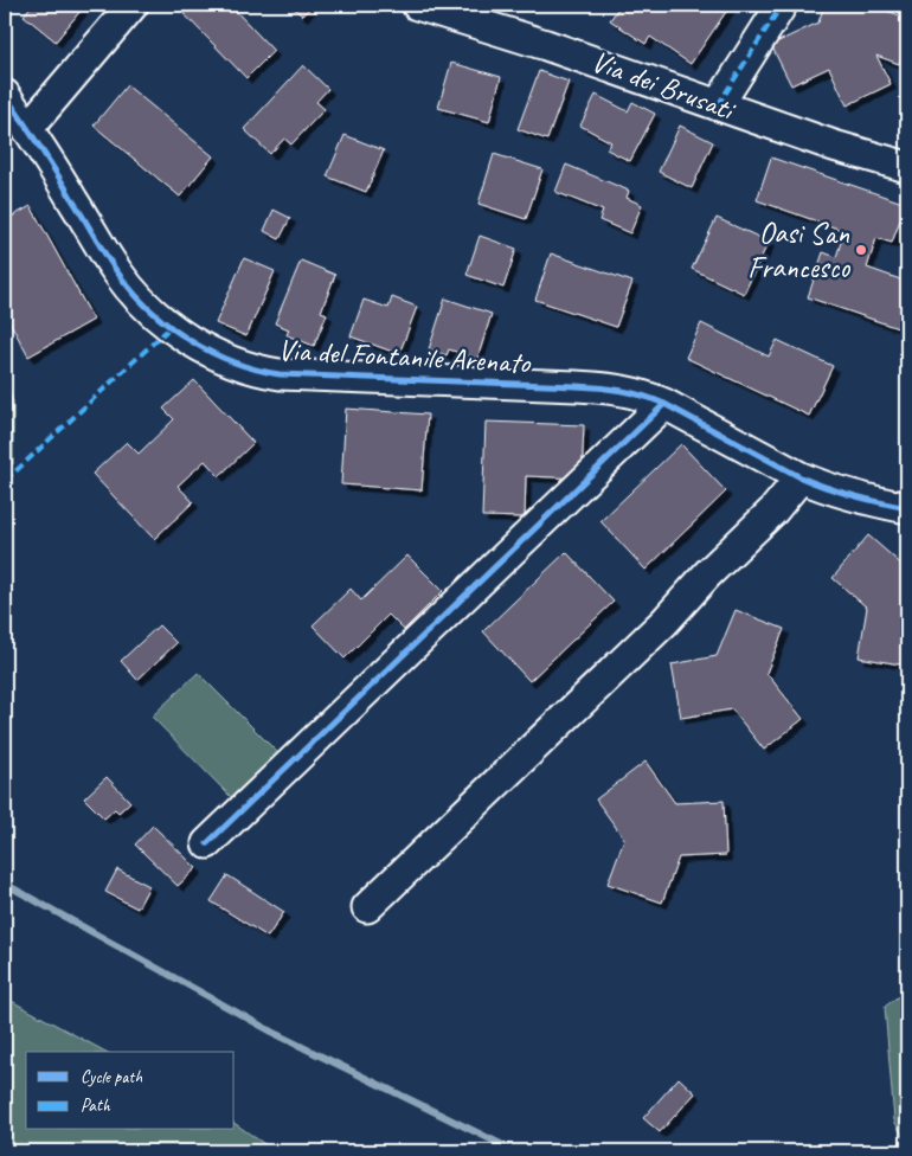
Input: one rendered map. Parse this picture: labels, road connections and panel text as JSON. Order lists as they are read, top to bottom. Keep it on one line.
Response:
{"streets":{"street":["Via dei Brusati","Via del Fontanile Arenato"]},"places":["Oasi San Francesco"],"legend":["Cycle path","Path"]}
